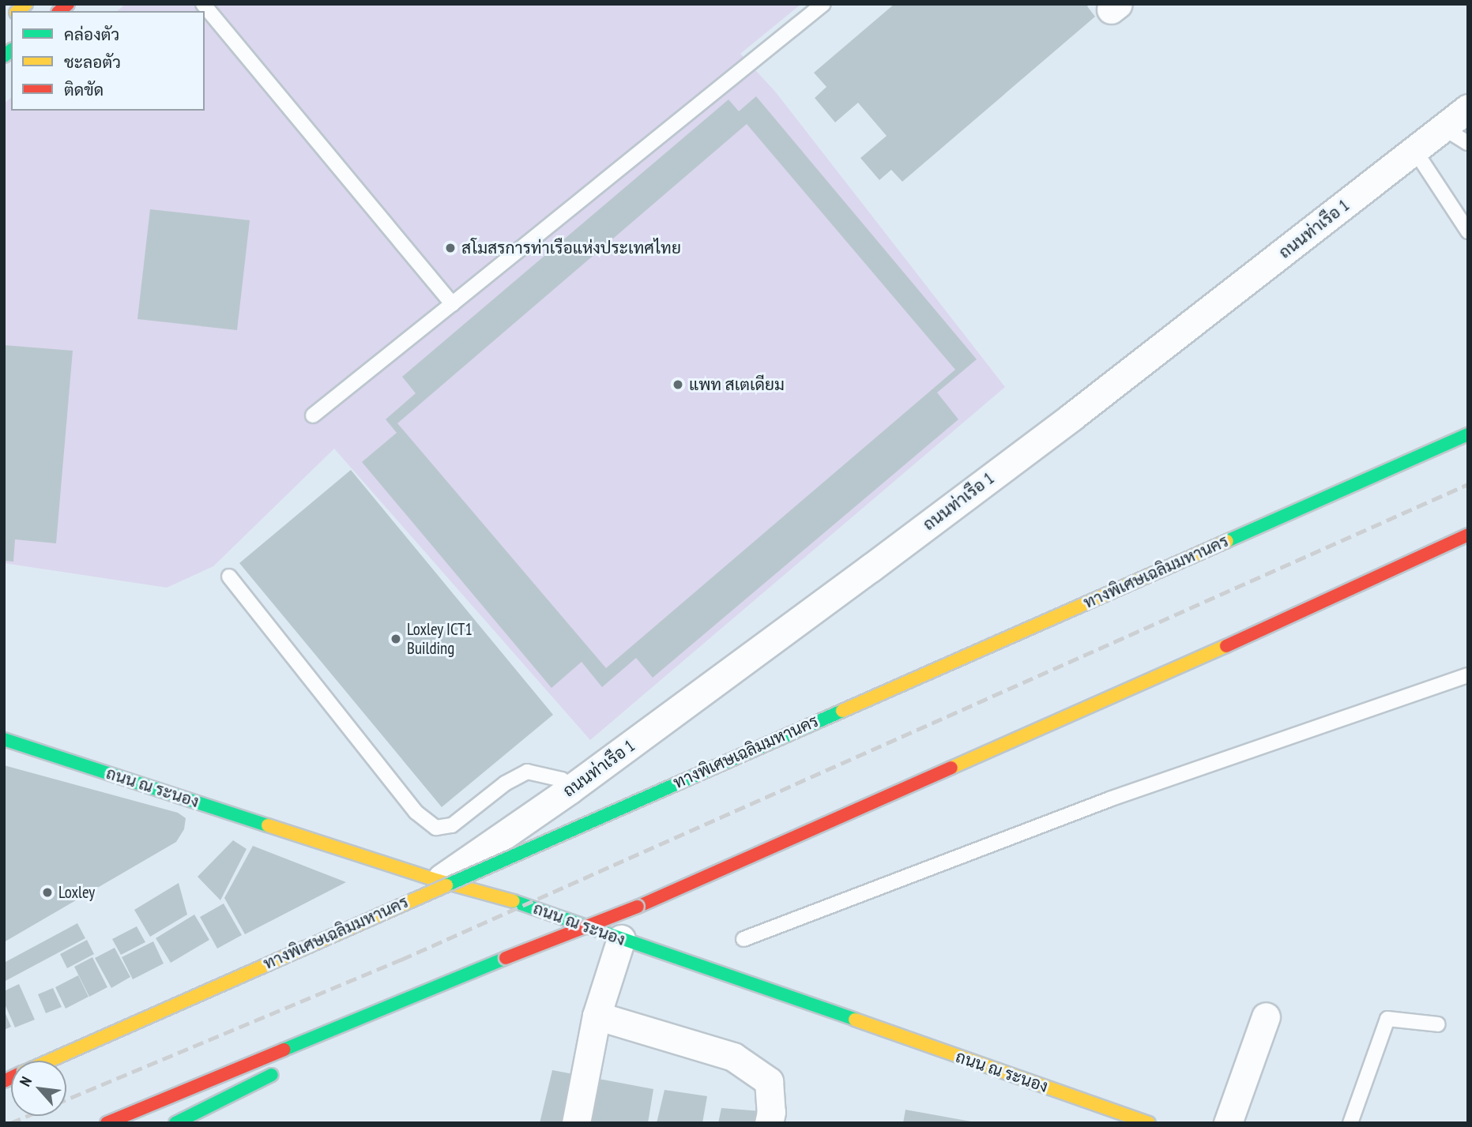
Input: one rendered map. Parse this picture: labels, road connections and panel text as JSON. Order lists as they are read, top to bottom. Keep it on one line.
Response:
{"streets":{"main road":["ทางพิเศษเฉลิมมหานคร","ถนน ณ ระนอง"],"street":["ถนนท่าเรือ 1"]},"crossings":[["ถนนท่าเรือ 1","ถนน ณ ระนอง"]],"places":["สโมสรการท่าเรือแห่งประเทศไทย","แพท สเตเดียม","Loxley ICT1 Building","Loxley"],"legend":["คล่องตัว","ชะลอตัว","ติดขัด"],"north":"top left"}
